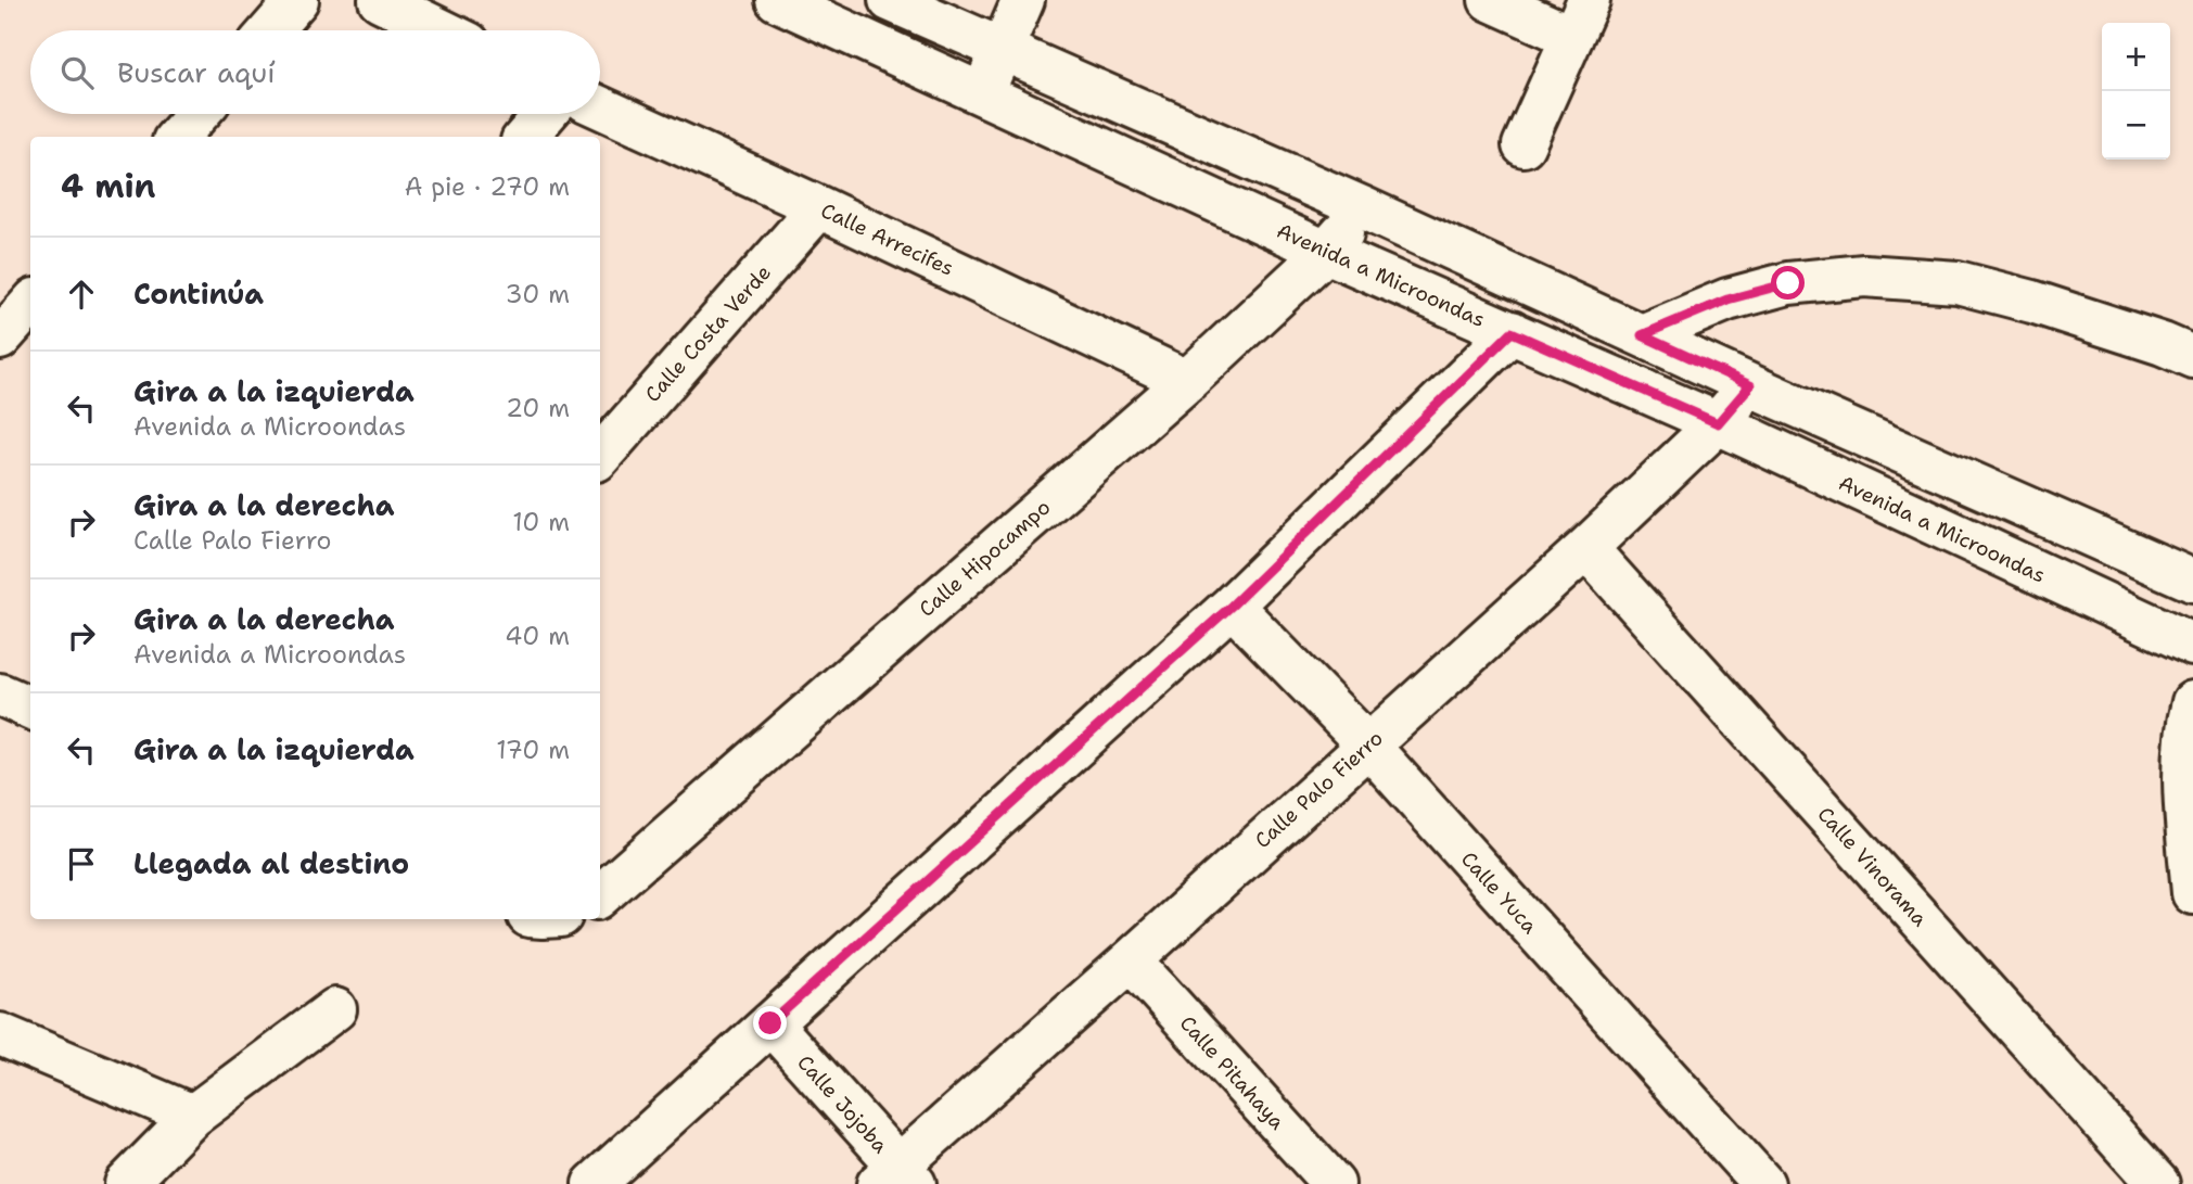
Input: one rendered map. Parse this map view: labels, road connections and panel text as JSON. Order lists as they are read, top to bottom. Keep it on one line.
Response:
{"streets":{"street":["Calle Arrecifes","Avenida a Microondas","Calle Costa Verde","Calle Hipocampo","Calle Palo Fierro","Calle Vinorama","Calle Yuca","Calle Pitahaya","Calle Jojoba"]},"crossings":[["Calle Arrecifes","Calle Costa Verde"],["Calle Arrecifes","Calle Hipocampo"],["Avenida a Microondas","Calle Hipocampo"],["Avenida a Microondas","Calle Palo Fierro"],["Calle Palo Fierro","Calle Vinorama"],["Calle Palo Fierro","Calle Yuca"],["Calle Palo Fierro","Calle Pitahaya"],["Calle Palo Fierro","Calle Jojoba"]],"page":{"map_buttons":["+","−"],"search":"Buscar aquí","heading":["4 min","A pie · 270 m"],"list":[["Continúa","30 m"],["Gira a la izquierda","Avenida a Microondas","20 m"],["Gira a la derecha","Calle Palo Fierro","10 m"],["Gira a la derecha","Avenida a Microondas","40 m"],["Gira a la izquierda","170 m"],"Llegada al destino"]}}
